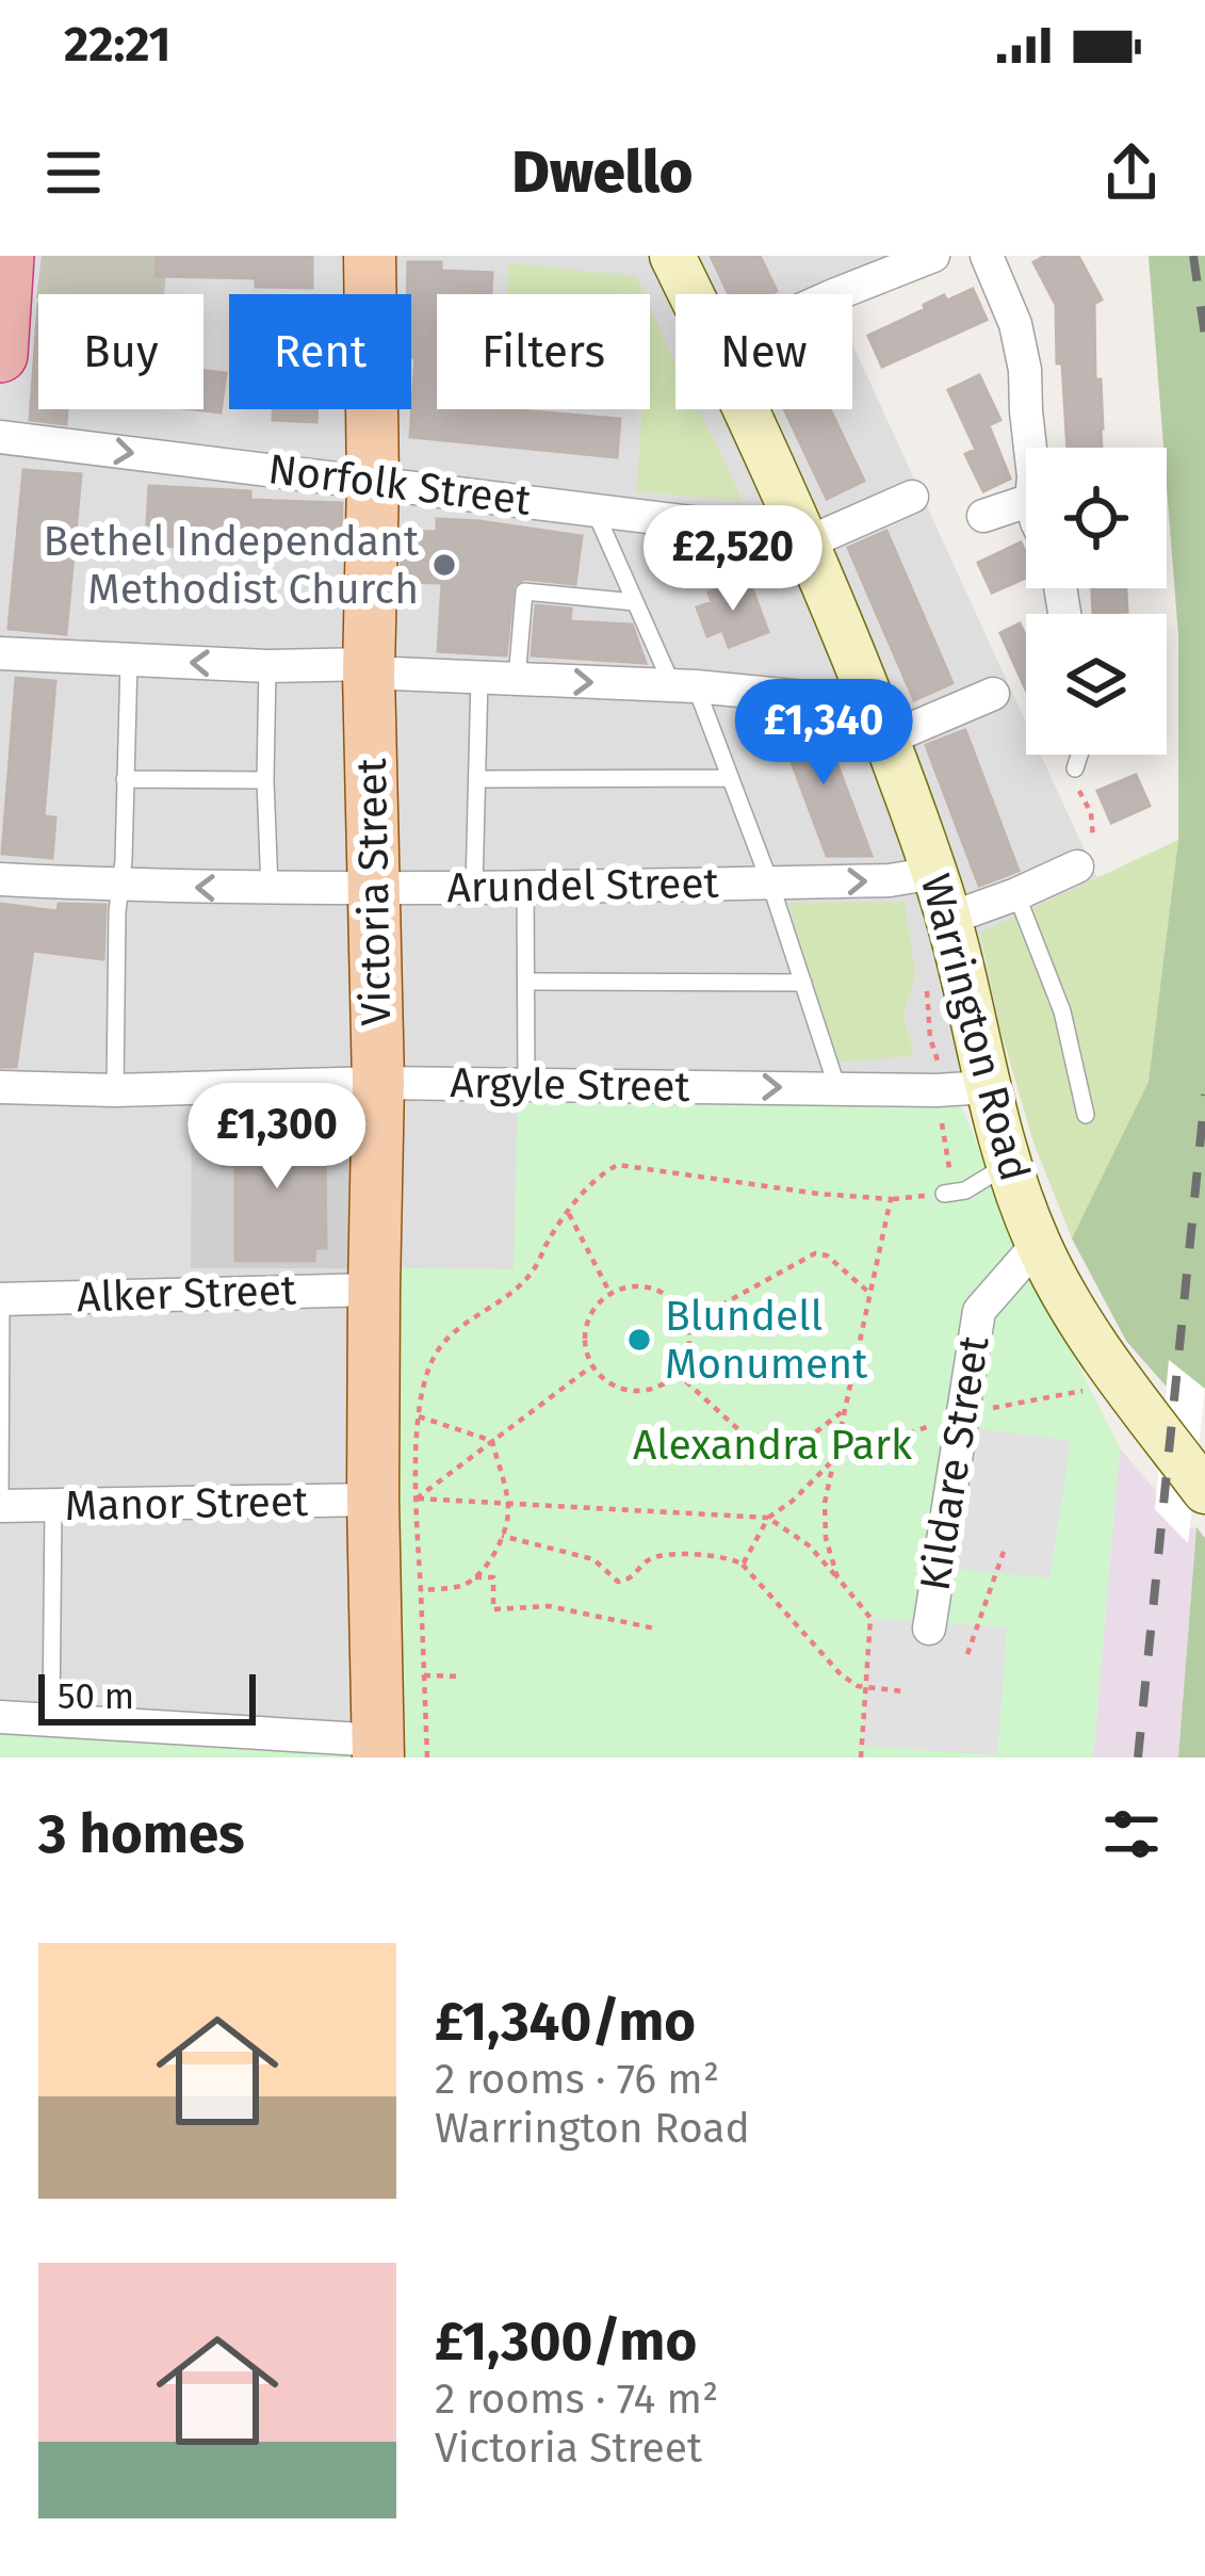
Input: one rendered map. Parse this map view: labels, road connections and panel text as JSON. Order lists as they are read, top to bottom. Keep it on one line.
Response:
{"streets":{"main road":["Victoria Street","Warrington Road"],"street":["Norfolk Street","Arundel Street","Argyle Street","Alker Street","Kildare Street","Manor Street"]},"crossings":[["Norfolk Street","Victoria Street"],["Norfolk Street","Warrington Road"],["Arundel Street","Victoria Street"],["Arundel Street","Warrington Road"],["Victoria Street","Argyle Street"],["Victoria Street","Alker Street"],["Victoria Street","Manor Street"],["Warrington Road","Argyle Street"],["Warrington Road","Kildare Street"]],"parks":["Alexandra Park"],"places":["Bethel Independant Methodist Church","Blundell Monument"],"scale_bar":"50 m","page":{"status":"22:21","header":"Dwello","chip":["Buy","Rent","Filters","New"],"price":["£2,520","£1,340","£1,300"],"scale":"50 m","heading":"3 homes","list":[{"name":"£1,340/mo","note":"2 rooms · 76 m² · Warrington Road"},{"name":"£1,300/mo","note":"2 rooms · 74 m² · Victoria Street"}]}}
